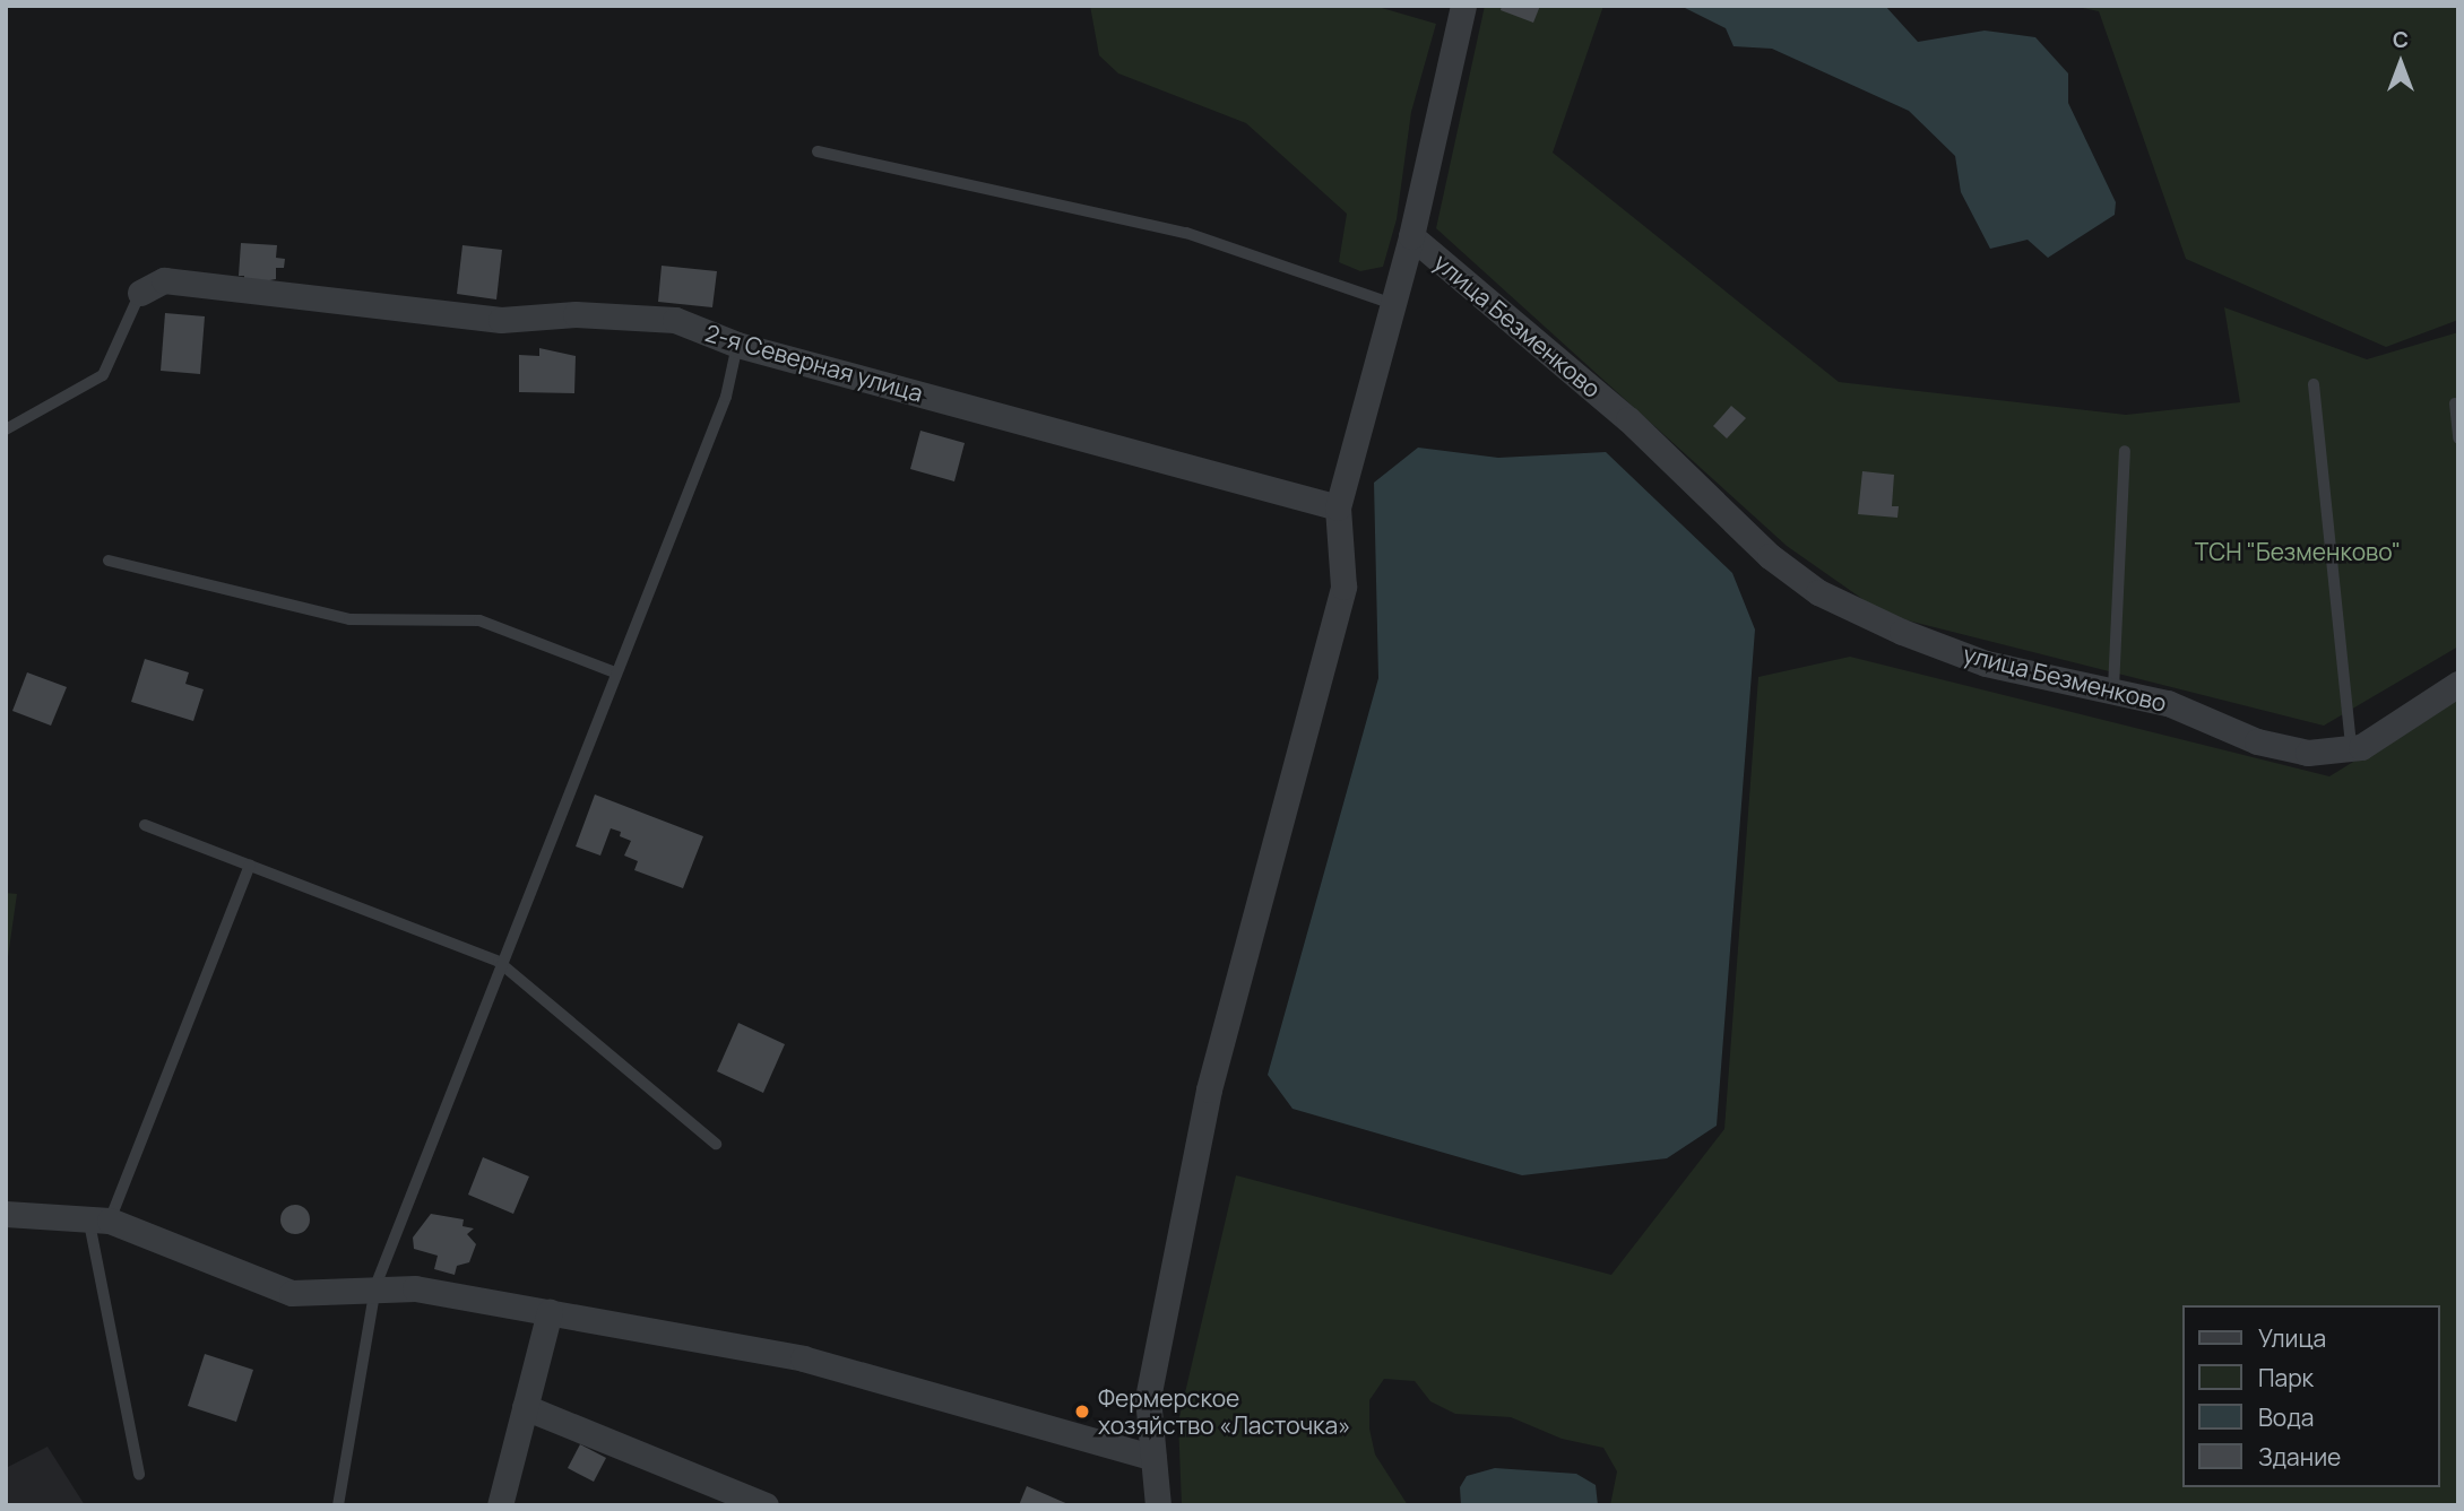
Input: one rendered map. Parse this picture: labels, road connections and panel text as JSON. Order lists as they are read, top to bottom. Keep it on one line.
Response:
{"streets":{"street":["улица Безменково","2-я Северная улица"]},"parks":["ТСН \"Безменково\""],"places":["Фермерское хозяйство «Ласточка»"],"legend":["Улица","Парк","Вода","Здание"],"north":"top"}
